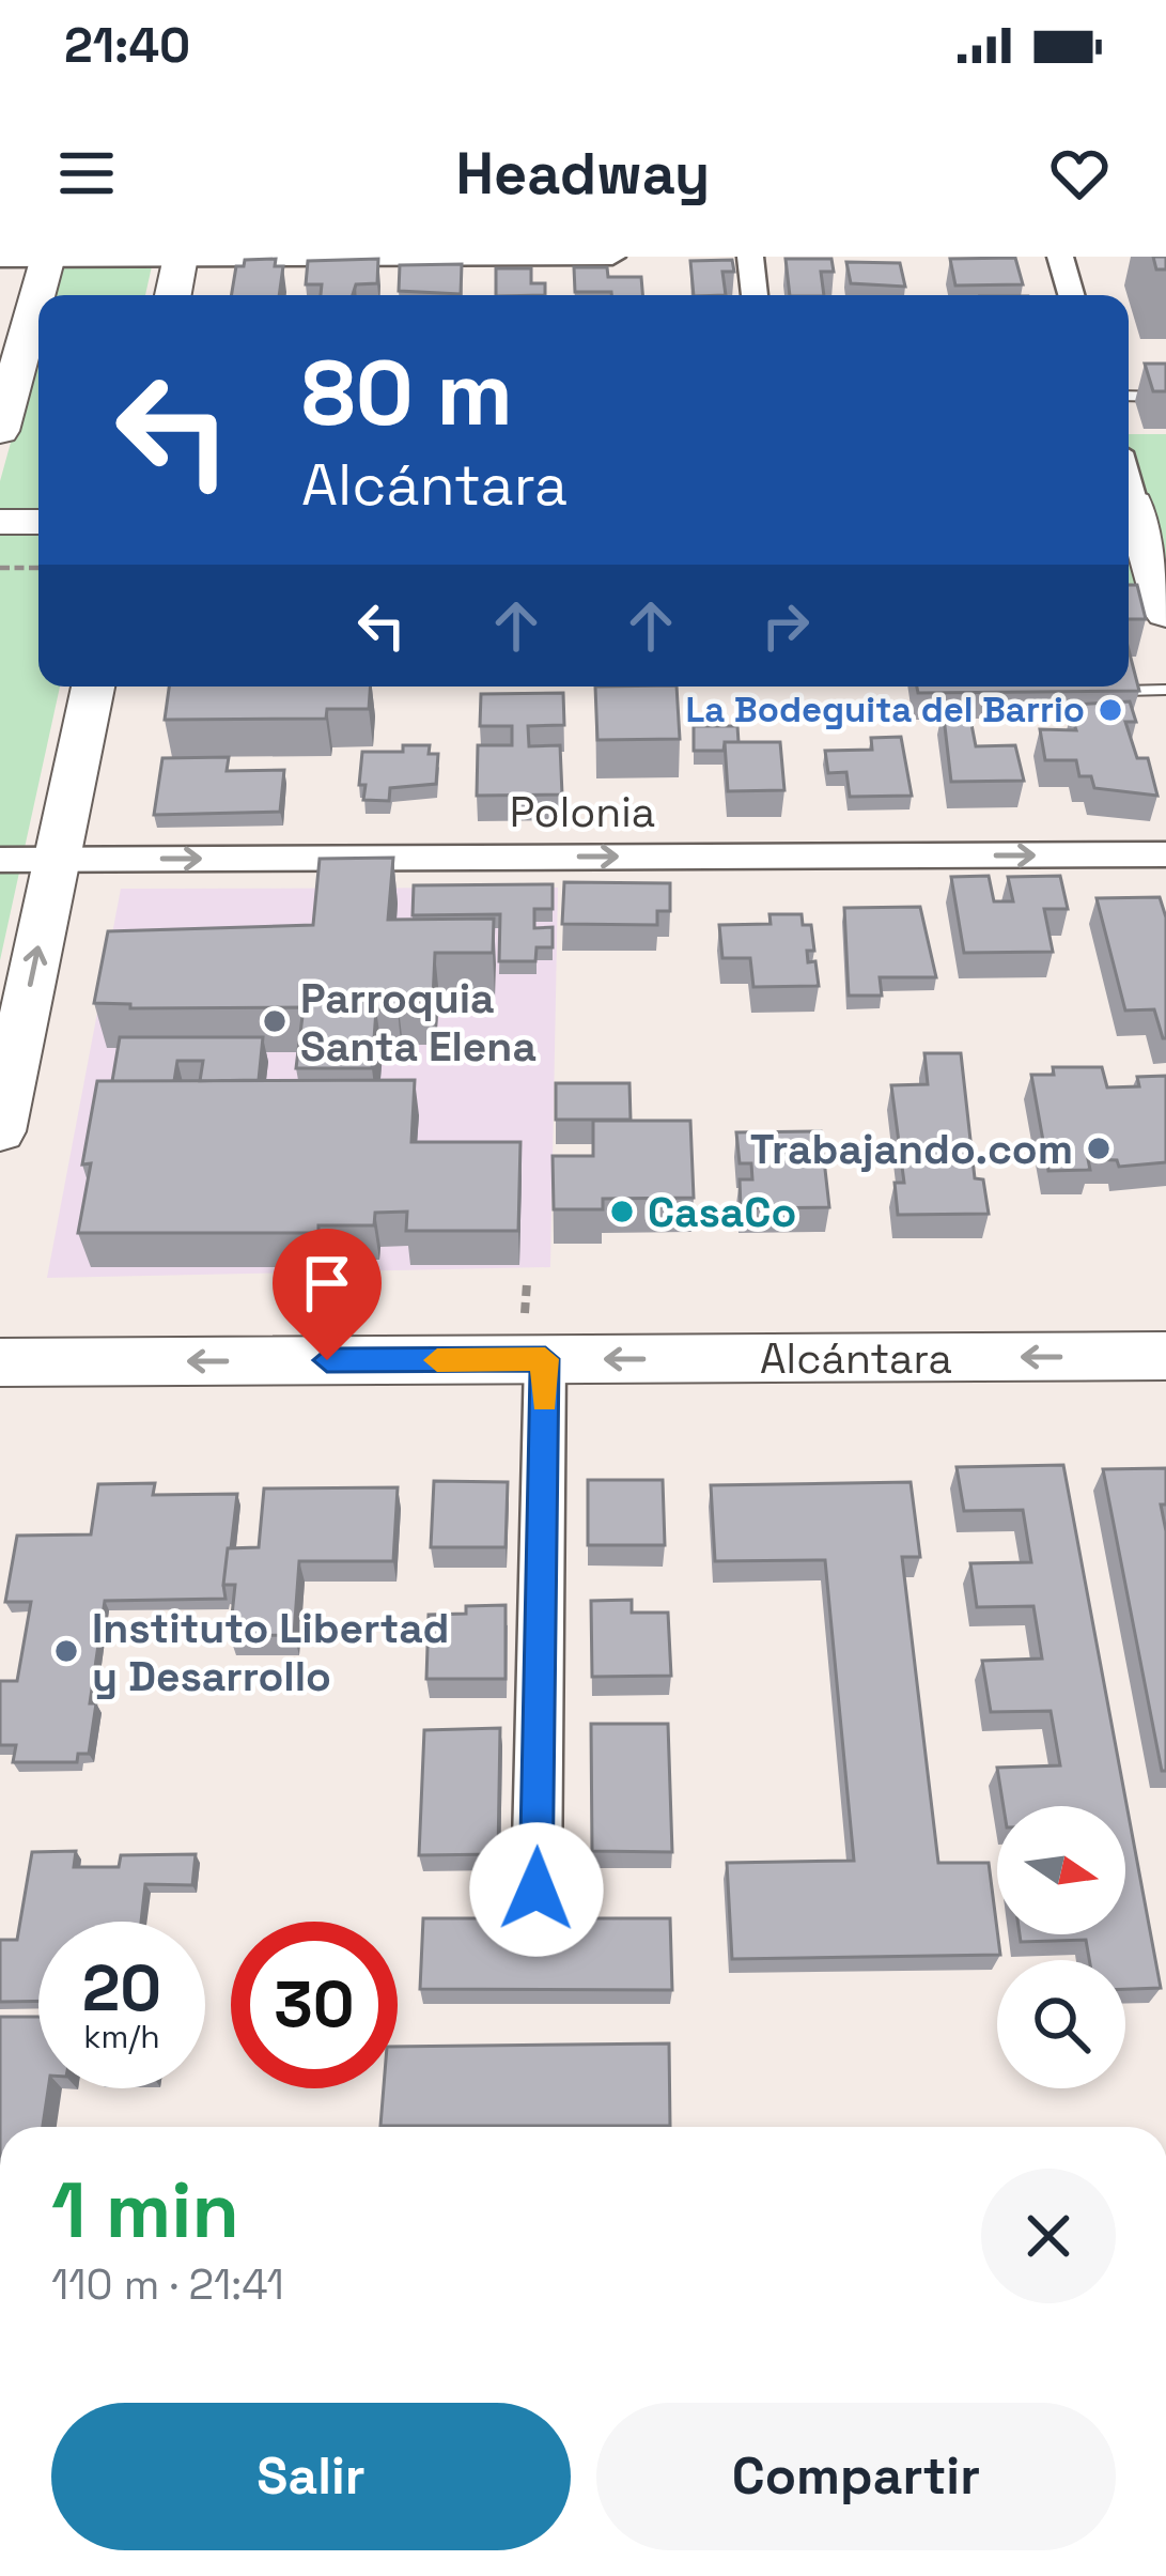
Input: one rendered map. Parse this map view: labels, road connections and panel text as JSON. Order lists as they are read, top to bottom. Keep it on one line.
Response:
{"streets":{"main road":["Alcántara"],"street":["Polonia"]},"one_way":["Polonia","Alcántara"],"places":["La Bodeguita del Barrio","Parroquia Santa Elena","Trabajando.com","CasaCo","Instituto Libertad y Desarrollo"],"north":"right","page":{"status":"21:40","header":"Headway","turn":["80 m","Alcántara"],"speed":"20 km/h","limit":"30","heading":["1 min","110 m · 21:41"],"buttons":["Salir","Compartir"]}}
